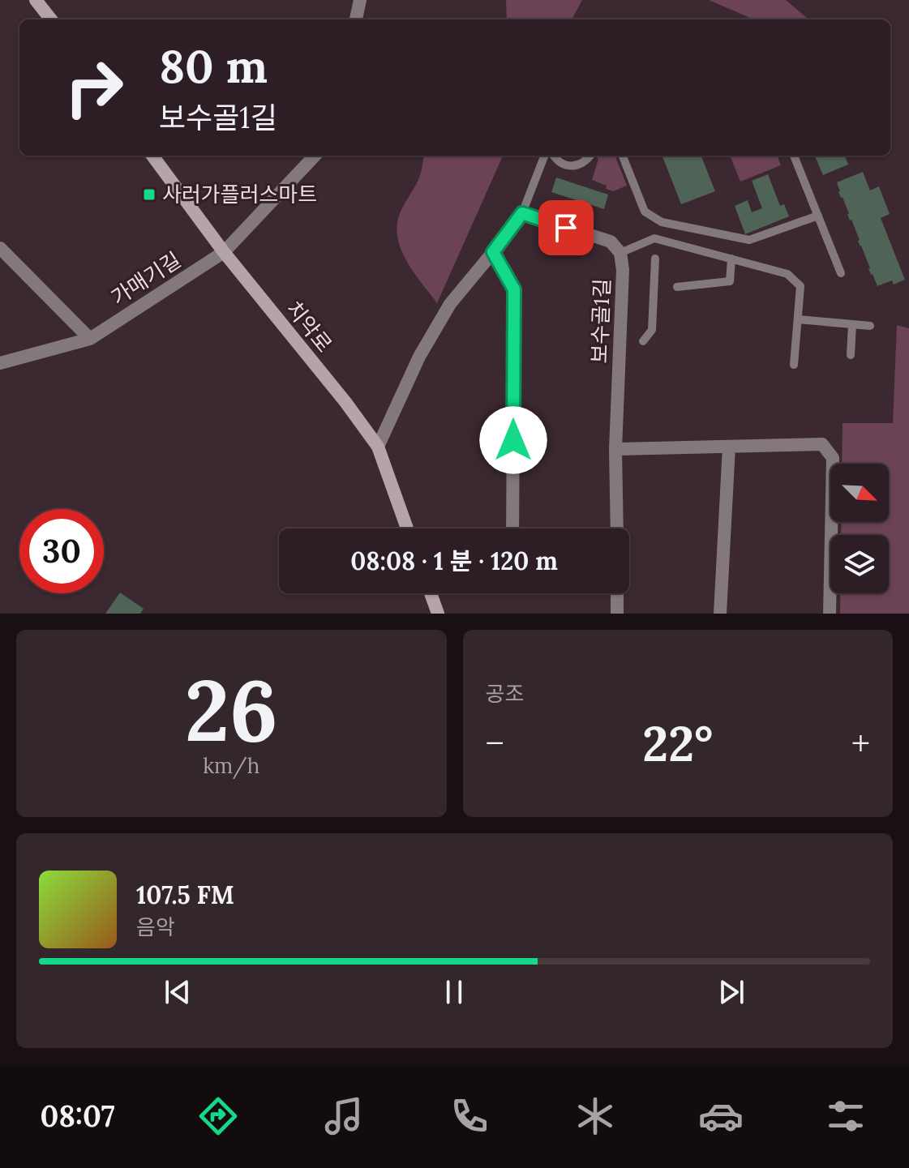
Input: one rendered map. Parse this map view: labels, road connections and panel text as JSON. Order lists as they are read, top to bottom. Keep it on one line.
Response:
{"streets":{"street":["가매기길","보수골1길","치악로"]},"crossings":[["가매기길","치악로"]],"places":{"transit":["사러가플러스마트"]},"north":"bottom right","page":{"turn":["80 m","보수골1길"],"limit":"30","trip":"08:08 · 1 분 · 120 m","tile":[["26","km/h"],"공조"],"heat":["−","22°","+"],"song":["107.5 FM","음악"],"tabs":"08:07"}}
